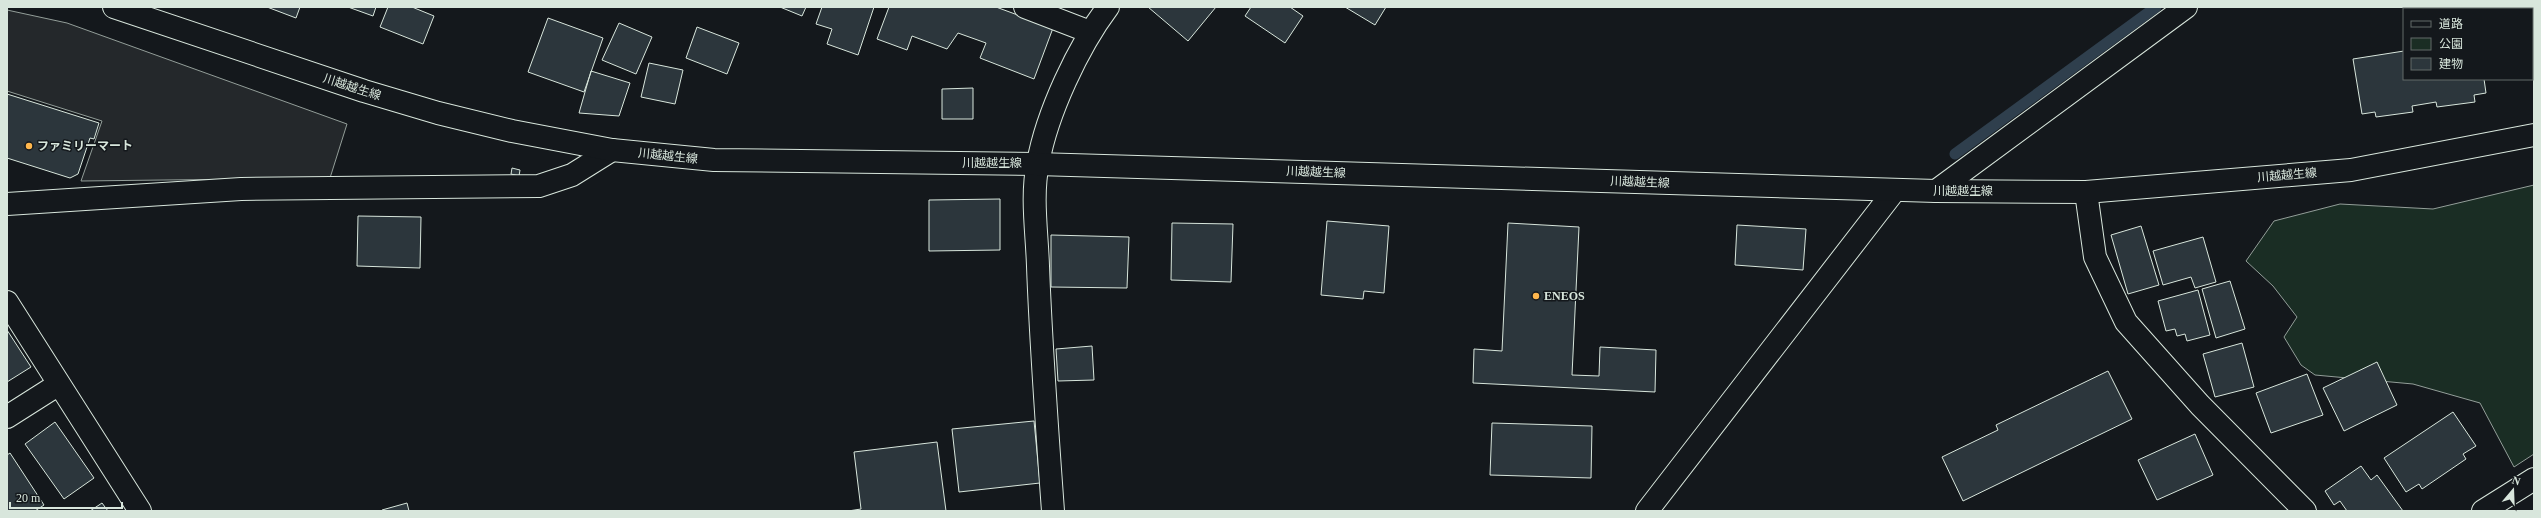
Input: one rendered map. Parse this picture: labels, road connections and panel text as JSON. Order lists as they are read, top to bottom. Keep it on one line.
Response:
{"streets":{"street":["川越越生線"]},"places":["ファミリーマート","ENEOS"],"legend":["道路","公園","建物"],"scale_bar":"20 m","north":"top"}
